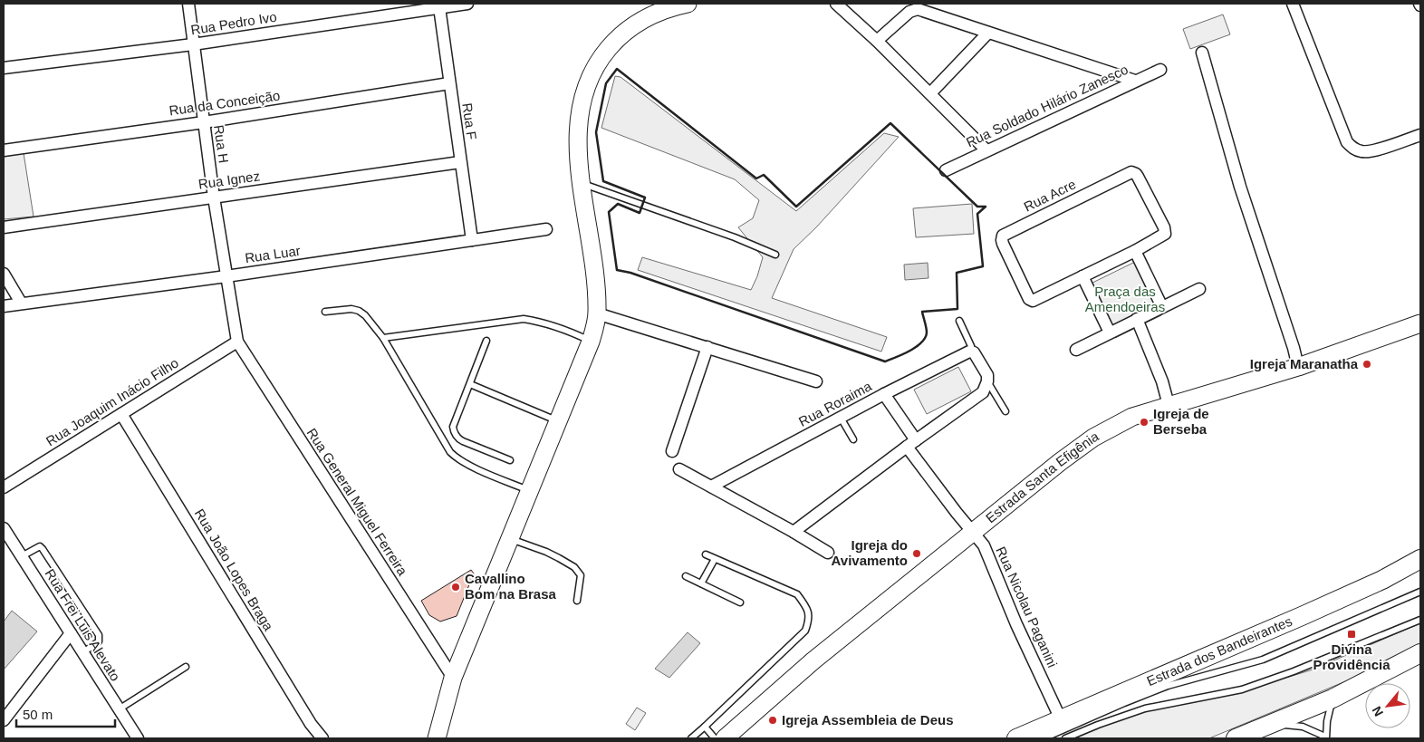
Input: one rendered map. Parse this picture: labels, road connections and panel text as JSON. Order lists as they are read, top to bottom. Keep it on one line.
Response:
{"streets":{"main road":["Estrada Santa Efigênia","Estrada dos Bandeirantes"],"street":["Rua Pedro Ivo","Rua da Conceição","Rua Soldado Hilário Zanesco","Rua F","Rua H","Rua Ignez","Rua Acre","Rua Luar","Rua Joaquim Inácio Filho","Rua Roraima","Rua General Miguel Ferreira","Rua João Lopes Braga","Rua Nicolau Paganini","Rua Frei Luis Alevato"]},"crossings":[["Rua Pedro Ivo","Rua F"],["Rua Pedro Ivo","Rua H"],["Rua da Conceição","Rua F"],["Rua da Conceição","Rua H"],["Rua F","Rua Ignez"],["Rua F","Rua Luar"],["Rua H","Rua Ignez"],["Rua H","Rua Luar"],["Rua H","Rua Joaquim Inácio Filho"],["Rua H","Rua General Miguel Ferreira"],["Rua Joaquim Inácio Filho","Rua General Miguel Ferreira"],["Rua Joaquim Inácio Filho","Rua João Lopes Braga"],["Rua Roraima","Rua Nicolau Paganini"],["Estrada Santa Efigênia","Rua Nicolau Paganini"],["Rua Nicolau Paganini","Estrada dos Bandeirantes"]],"parks":["Praça das Amendoeiras"],"places":{"other":["Igreja Maranatha","Igreja de Berseba","Igreja do Avivamento","Cavallino Bom na Brasa","Igreja Assembleia de Deus"],"transit":["Divina Providência"]},"scale_bar":"50 m","north":"bottom left"}
